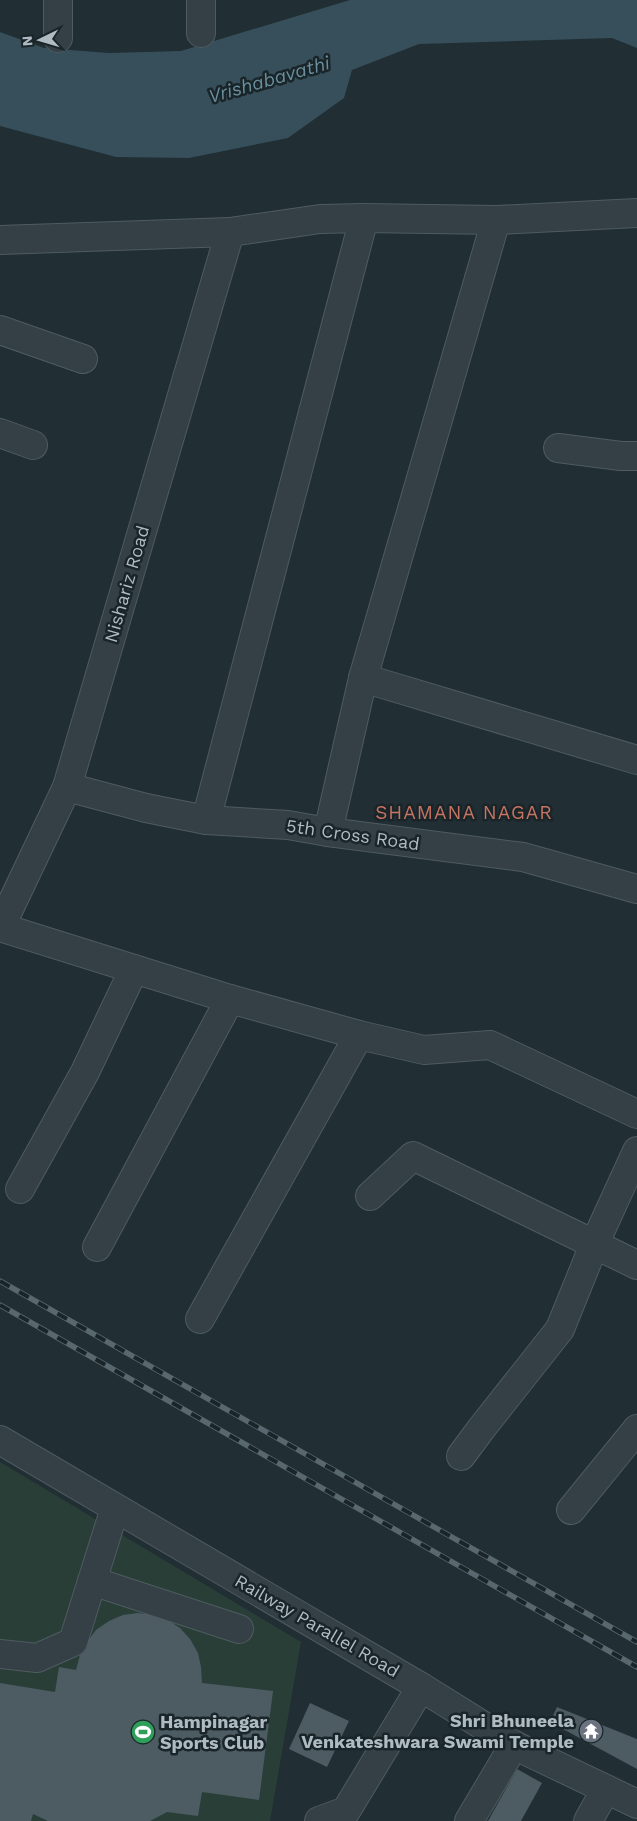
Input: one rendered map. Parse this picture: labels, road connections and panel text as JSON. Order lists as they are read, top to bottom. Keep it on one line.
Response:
{"streets":{"street":["Nishariz Road","5th Cross Road","Railway Parallel Road"]},"crossings":[["Nishariz Road","5th Cross Road"]],"districts":["SHAMANA NAGAR"],"water":["Vrishabavathi"],"places":{"temple":["Shri Bhuneela Venkateshwara Swami Temple"],"sports":["Hampinagar Sports Club"]},"north":"left"}
